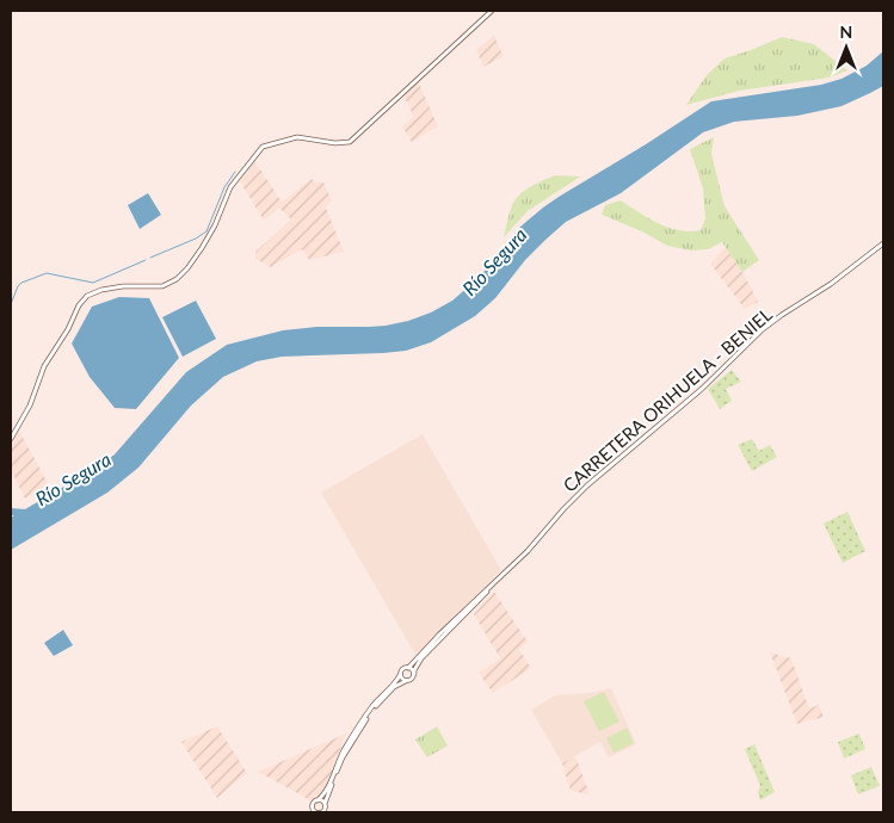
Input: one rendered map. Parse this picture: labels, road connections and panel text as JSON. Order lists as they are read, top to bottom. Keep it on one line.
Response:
{"streets":{"main road":["CARRETERA ORIHUELA - BENIEL"]},"water":["Río Segura"],"north":"top"}
